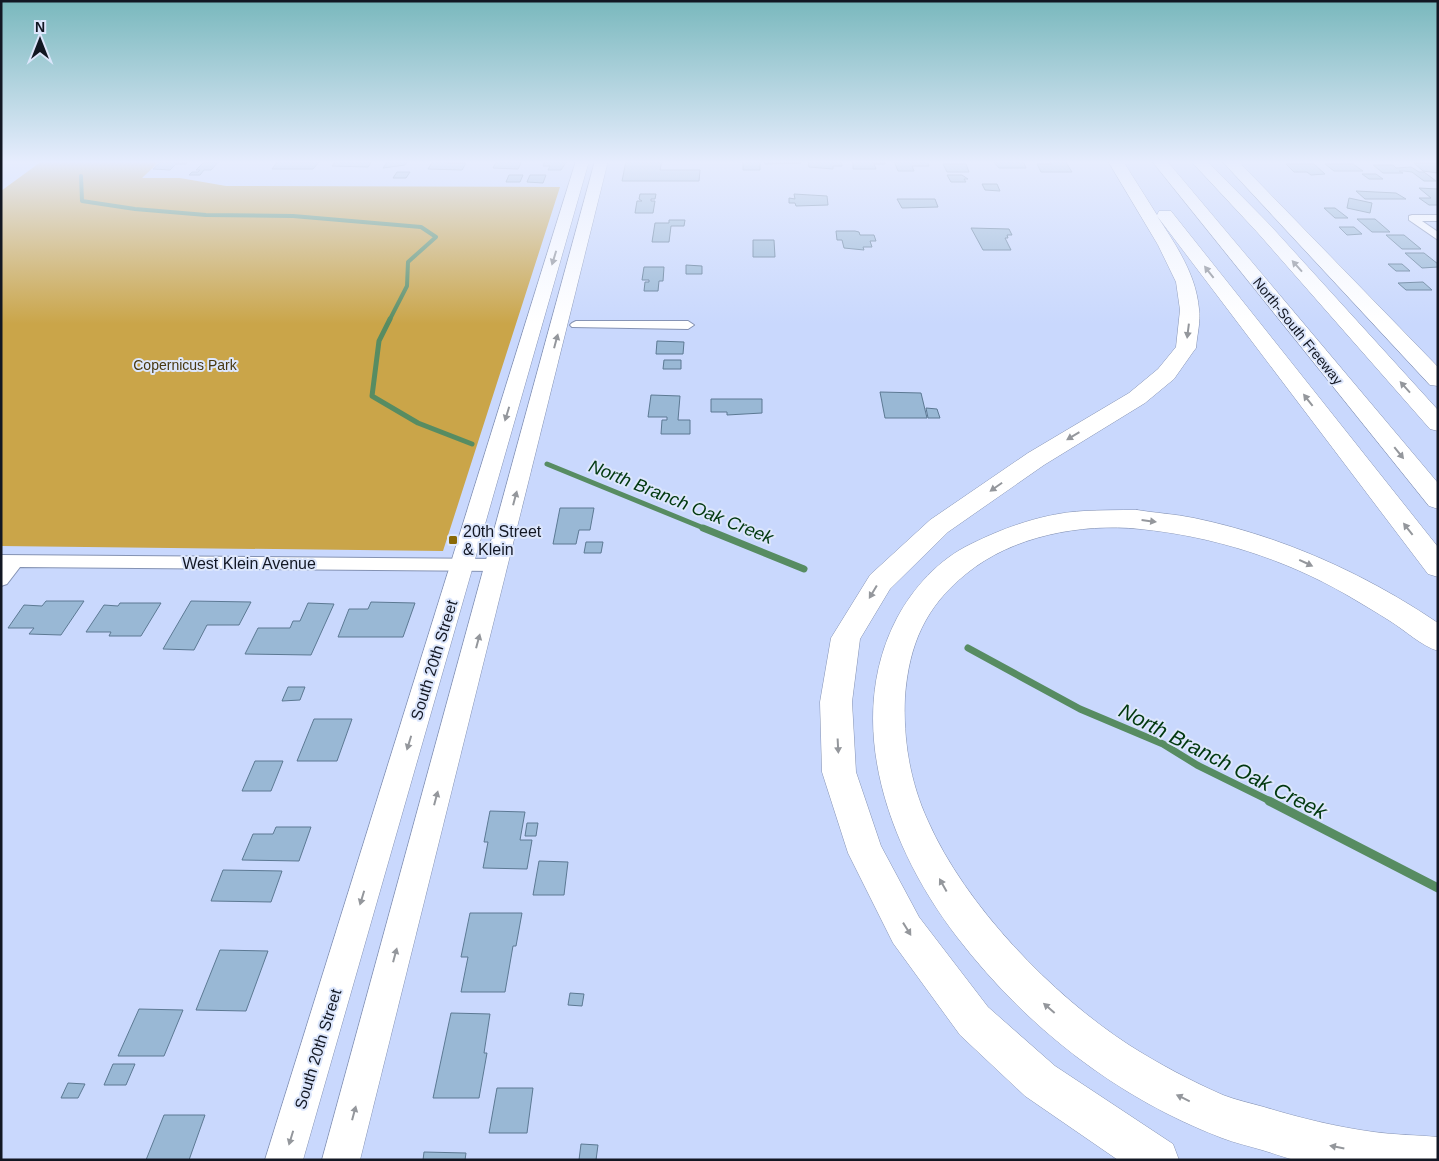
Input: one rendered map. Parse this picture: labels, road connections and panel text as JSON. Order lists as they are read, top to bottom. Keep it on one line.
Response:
{"streets":{"highway":["North-South Freeway"],"street":["West Klein Avenue","South 20th Street"]},"crossings":[["West Klein Avenue","South 20th Street"]],"water":["North Branch Oak Creek"],"parks":["Copernicus Park"],"places":{"transit":["20th Street & Klein"]},"north":"top"}
